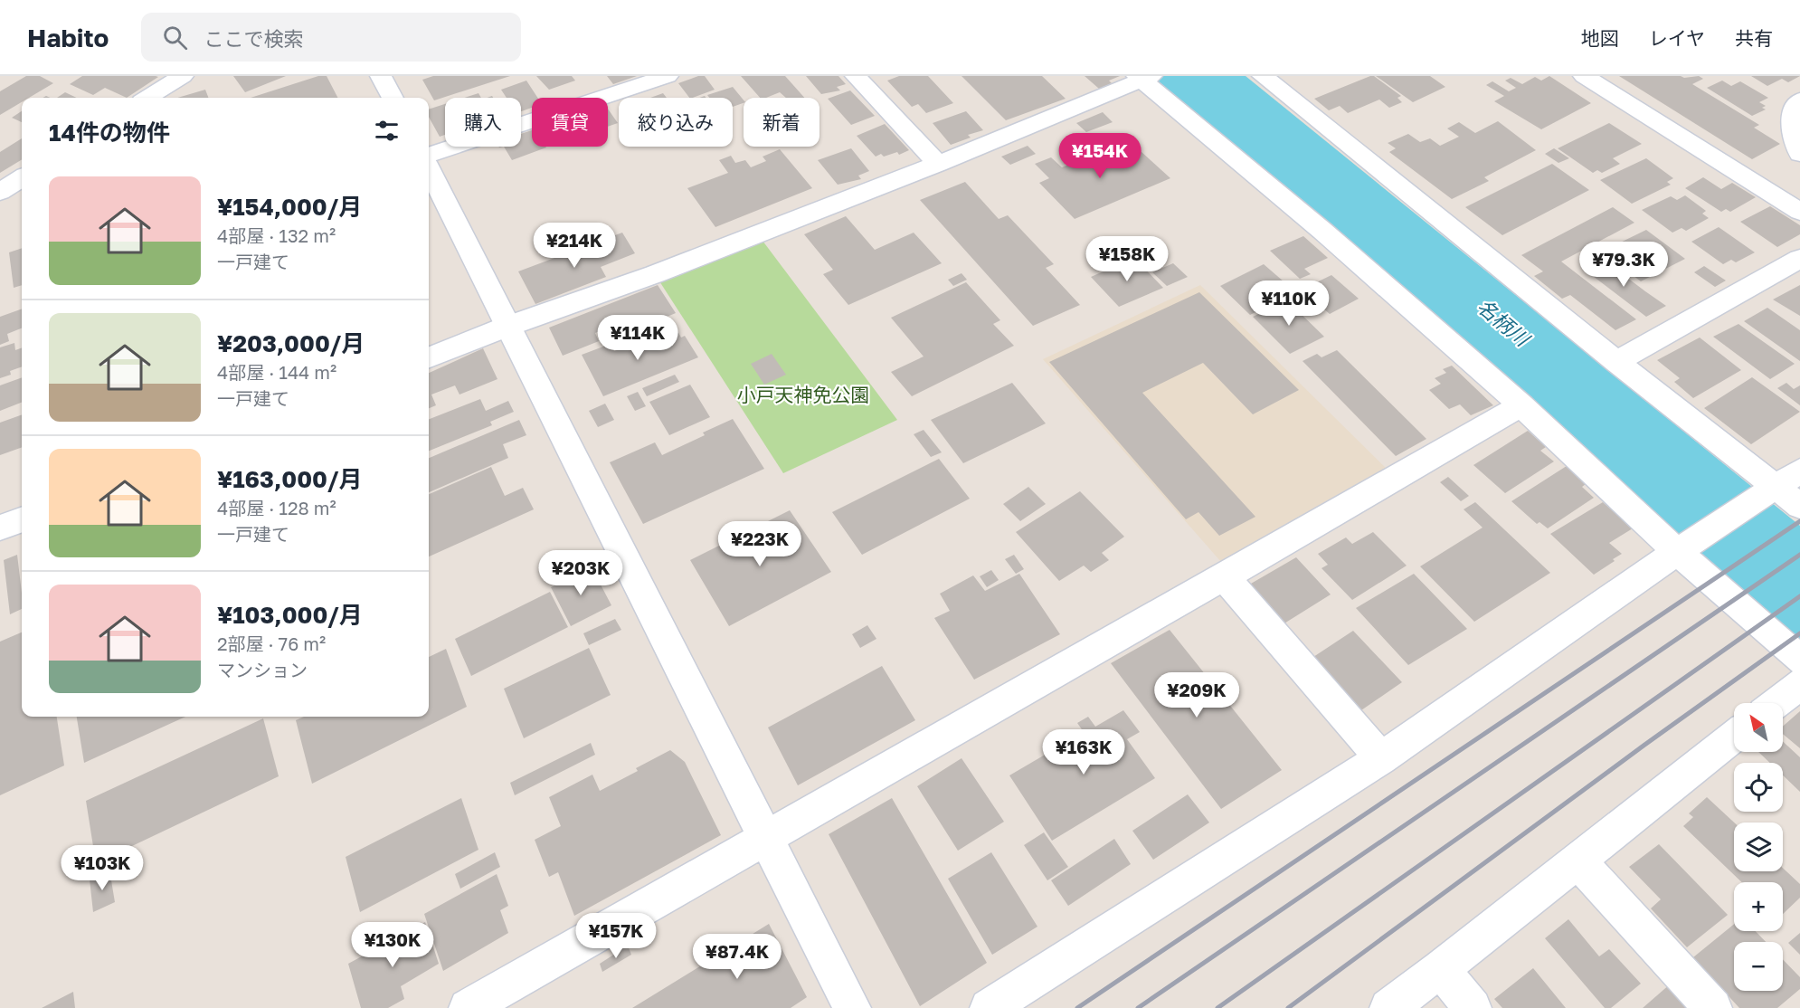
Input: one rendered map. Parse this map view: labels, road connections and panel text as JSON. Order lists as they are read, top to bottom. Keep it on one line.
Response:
{"water":["名柄川"],"parks":["小戸天神免公園"],"north":"top left","page":{"header":"Habito","search":"ここで検索","nav":["地図","レイヤ","共有"],"chip":["購入","賃貸","絞り込み","新着"],"heading":"14件の物件","price":["¥154K","¥214K","¥158K","¥79.3K","¥110K","¥114K","¥223K","¥203K","¥209K","¥163K","¥103K","¥157K","¥130K","¥87.4K"],"list":[{"name":"¥154,000/月","note":"4部屋 · 132 m² · 一戸建て"},{"name":"¥203,000/月","note":"4部屋 · 144 m² · 一戸建て"},{"name":"¥163,000/月","note":"4部屋 · 128 m² · 一戸建て"},{"name":"¥103,000/月","note":"2部屋 · 76 m² · マンション"}],"map_buttons":["+","−"]}}
